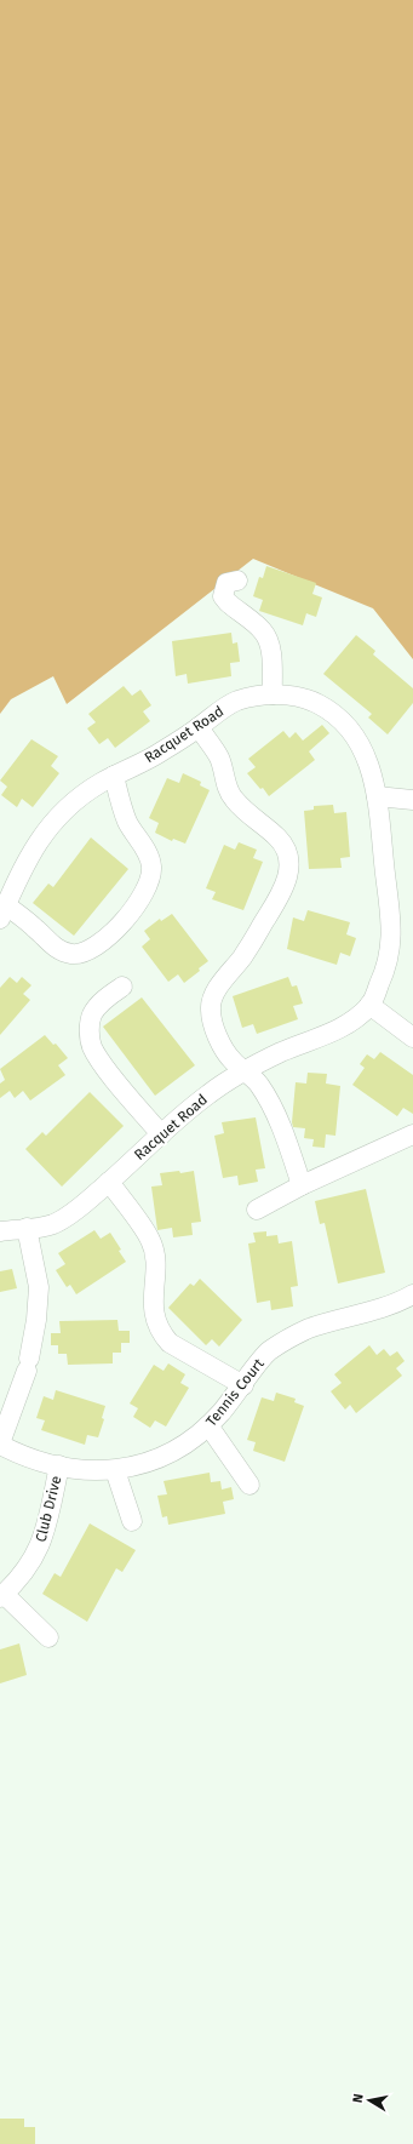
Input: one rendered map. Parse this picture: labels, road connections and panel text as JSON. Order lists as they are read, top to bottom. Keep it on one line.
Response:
{"streets":{"street":["Racquet Road","Tennis Court","Club Drive"]},"crossings":[["Tennis Court","Club Drive"]],"north":"left"}
